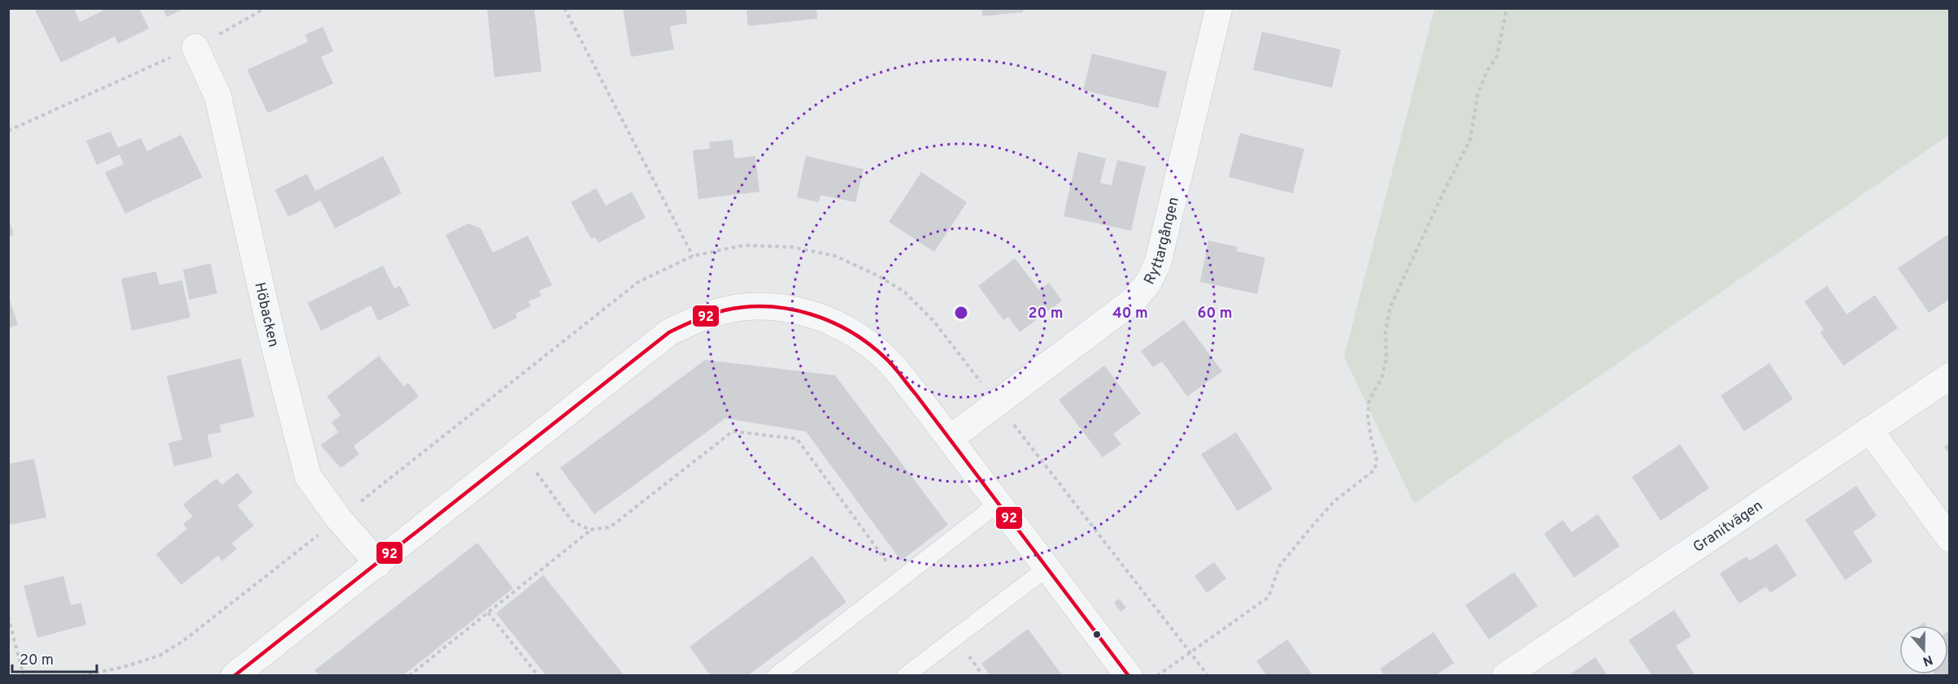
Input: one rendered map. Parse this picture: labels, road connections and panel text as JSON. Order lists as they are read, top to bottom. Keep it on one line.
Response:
{"streets":{"street":["Ryttargången","Höbacken","Granitvägen"]},"lines":["transit line 92"],"scale_bar":"20 m","north":"bottom","rings":["20 m","40 m","60 m"]}
